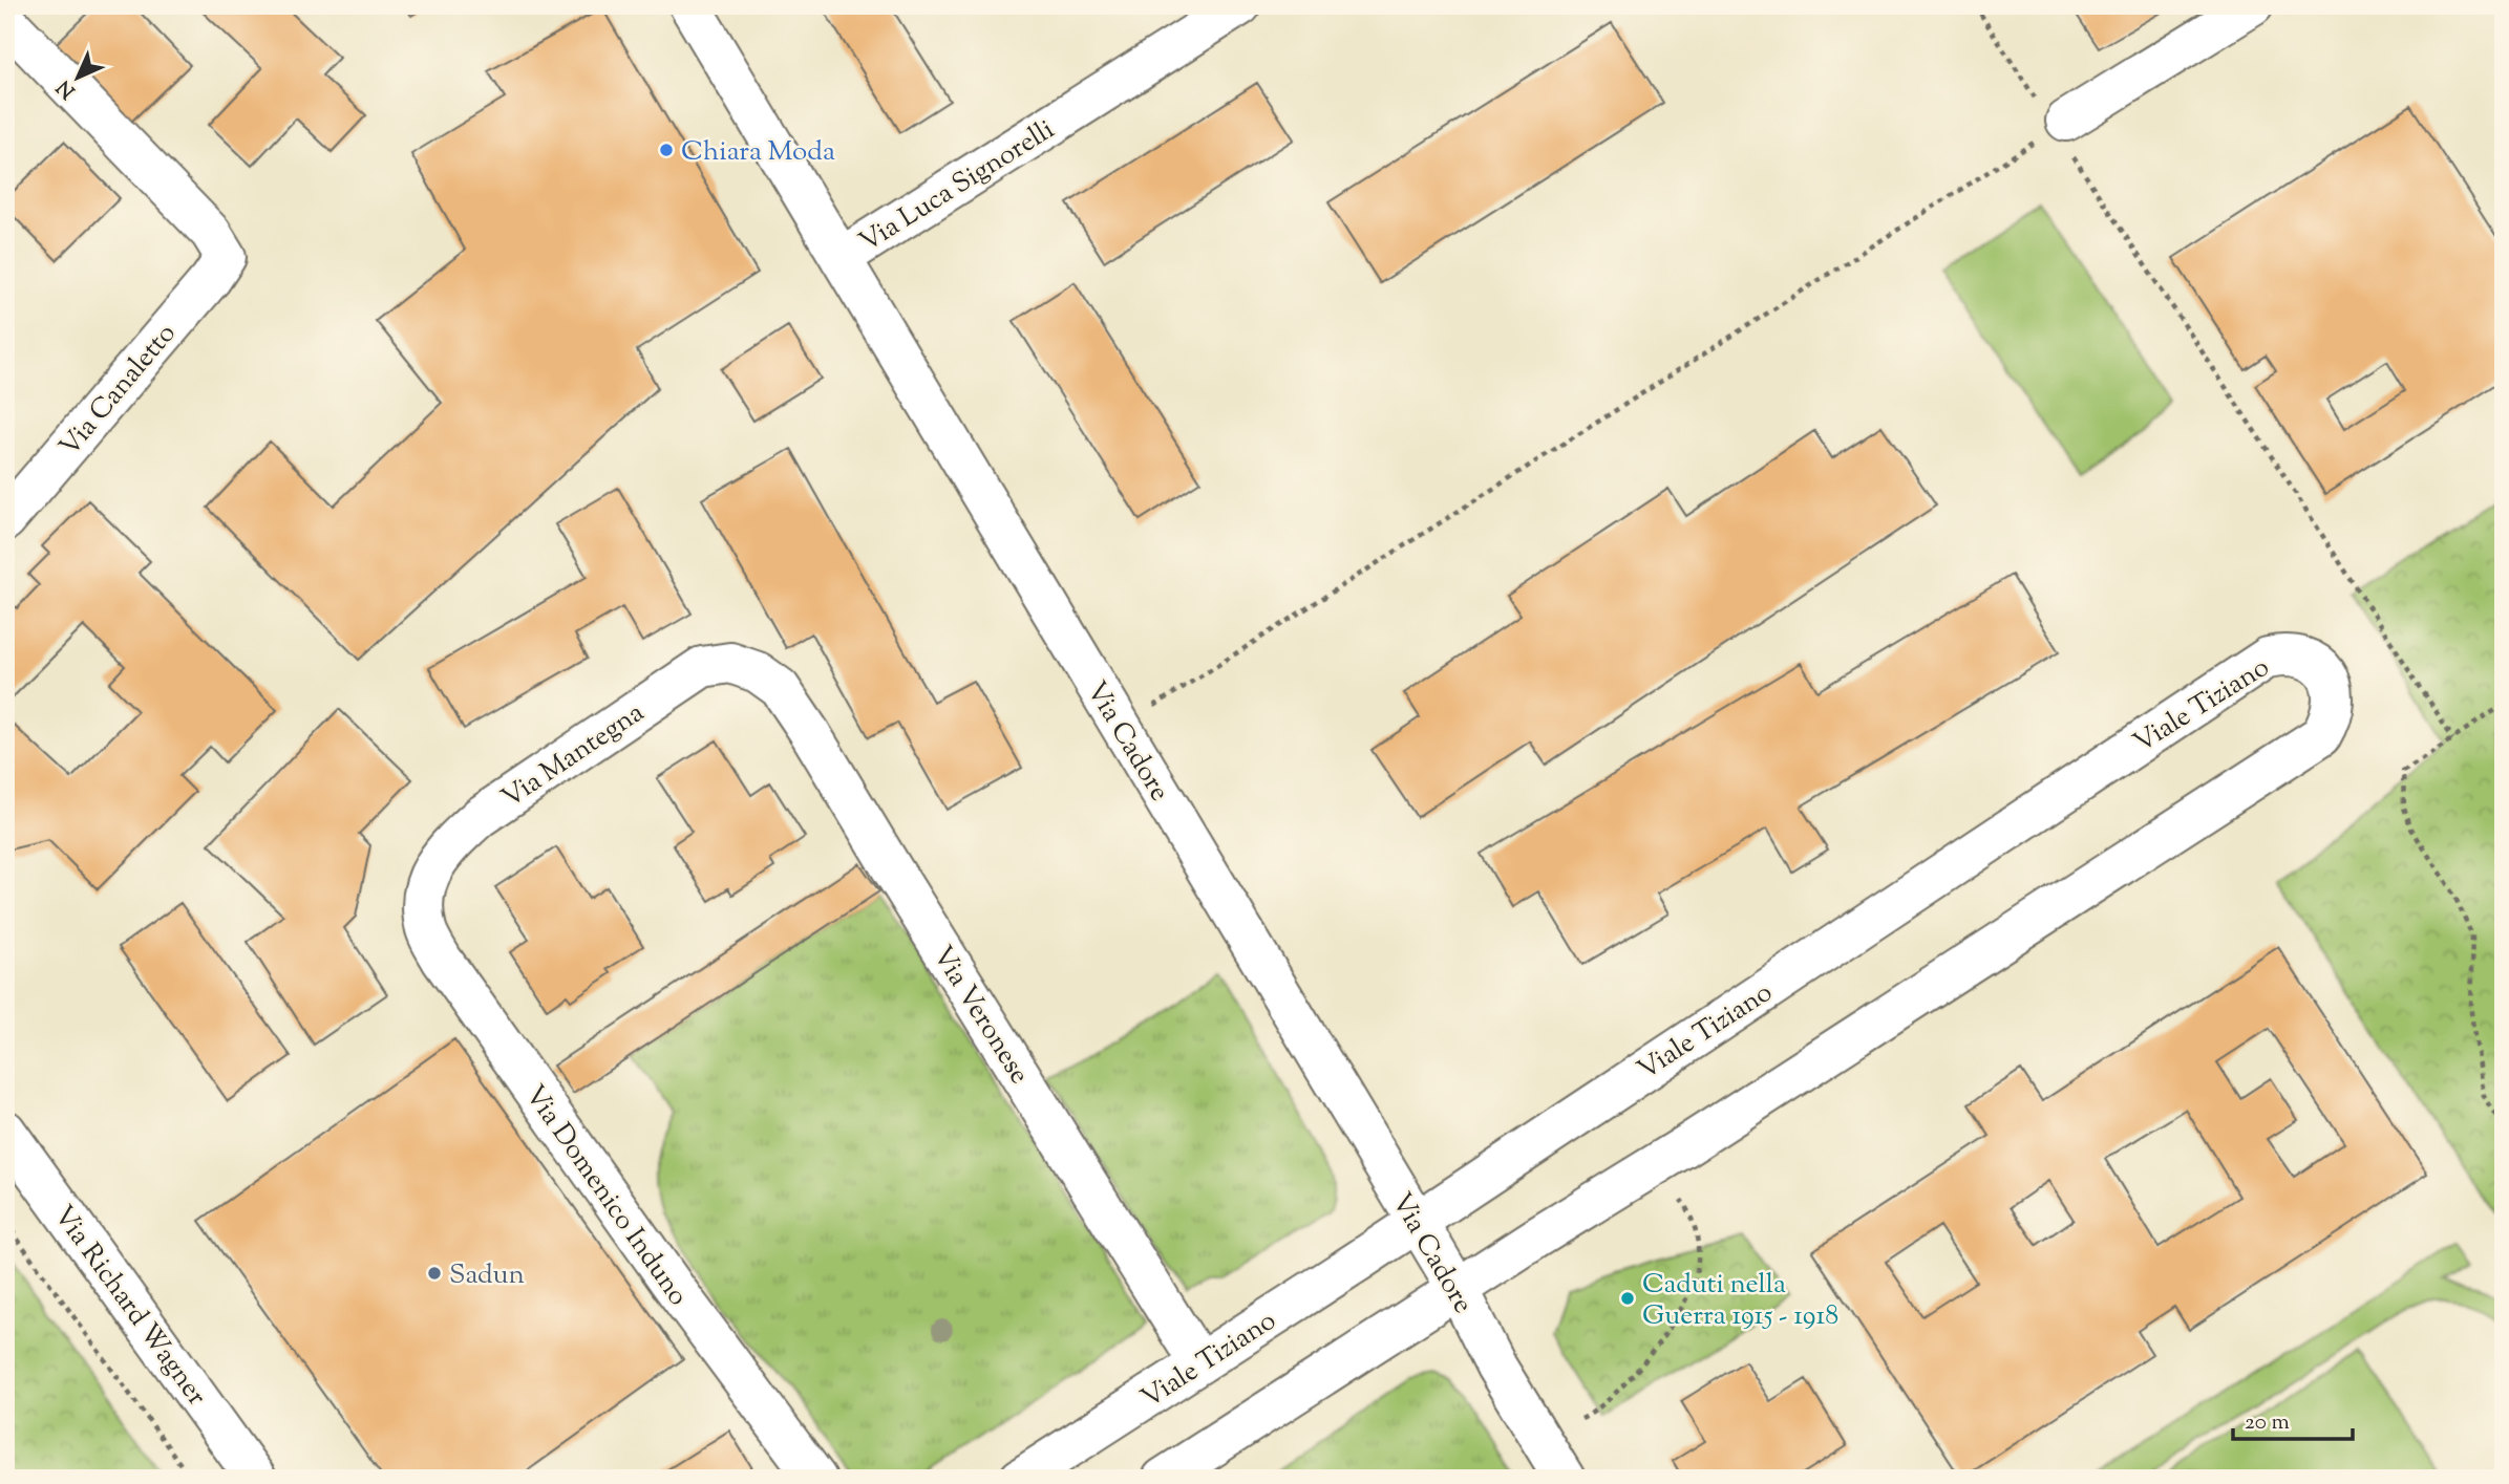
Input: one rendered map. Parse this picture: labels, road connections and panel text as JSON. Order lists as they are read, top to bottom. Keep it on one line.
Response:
{"streets":{"street":["Via Luca Signorelli","Via Canaletto","Viale Tiziano","Via Cadore","Via Mantegna","Via Veronese","Via Domenico Induno","Via Richard Wagner"]},"crossings":[["Via Luca Signorelli","Via Cadore"],["Viale Tiziano","Via Cadore"],["Viale Tiziano","Via Veronese"],["Via Mantegna","Via Veronese"],["Via Mantegna","Via Domenico Induno"]],"places":["Chiara Moda","Sadun","Caduti nella Guerra 1915 - 1918"],"scale_bar":"20 m","north":"bottom left"}
